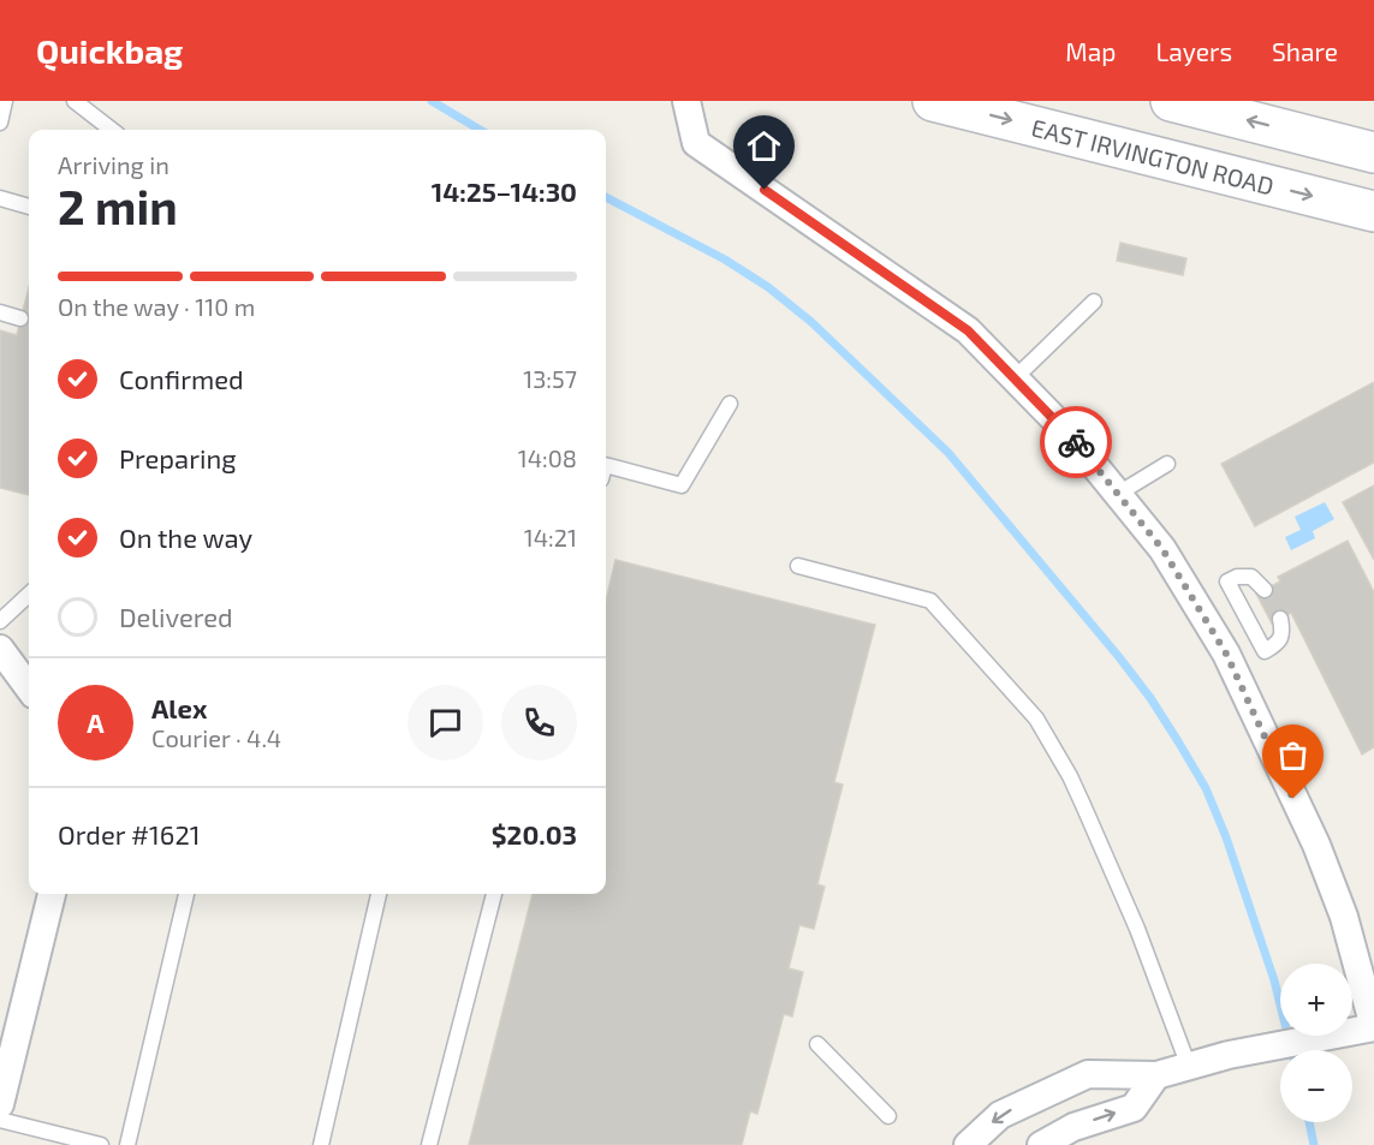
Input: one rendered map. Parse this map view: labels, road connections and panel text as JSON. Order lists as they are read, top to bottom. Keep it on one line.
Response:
{"streets":{"main road":["EAST IRVINGTON ROAD"]},"page":{"header":"Quickbag","nav":["Map","Layers","Share"],"heading":["2 min","Arriving in","14:25–14:30"],"panel":["Alex","Courier · 4.4","Order #1621","$20.03"],"bar":"On the way · 110 m","list":[["Confirmed","13:57"],["Preparing","14:08"],["On the way","14:21"],"Delivered"],"round":"A","map_buttons":["+","−"]}}
